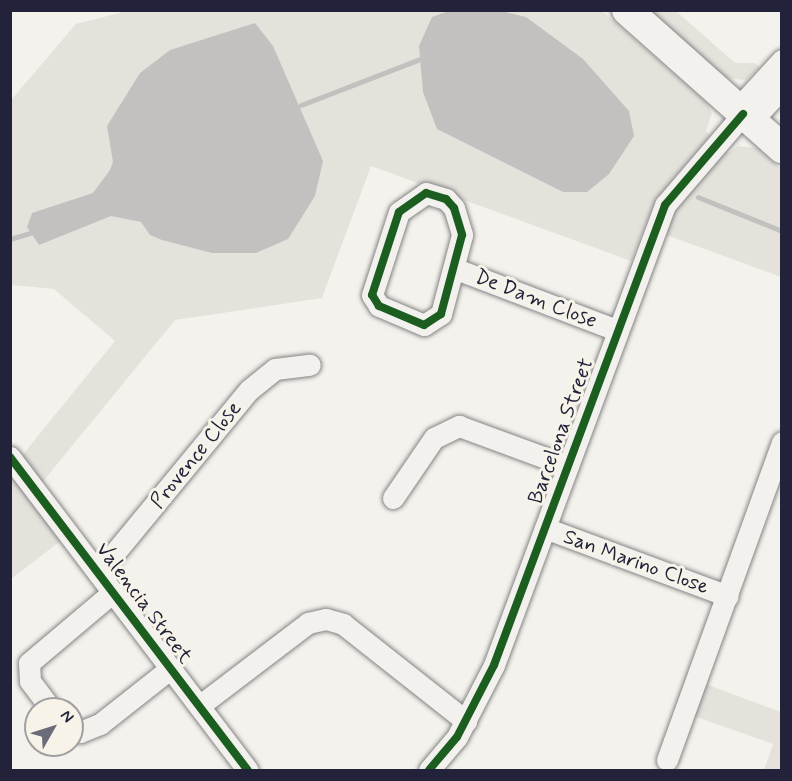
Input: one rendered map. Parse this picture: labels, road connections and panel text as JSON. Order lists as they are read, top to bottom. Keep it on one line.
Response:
{"streets":{"street":["De Dam Close","Barcelona Street","Provence Close","San Marino Close","Valencia Street"]},"crossings":[["De Dam Close","Barcelona Street"],["Barcelona Street","San Marino Close"],["Provence Close","Valencia Street"]],"north":"top right"}
